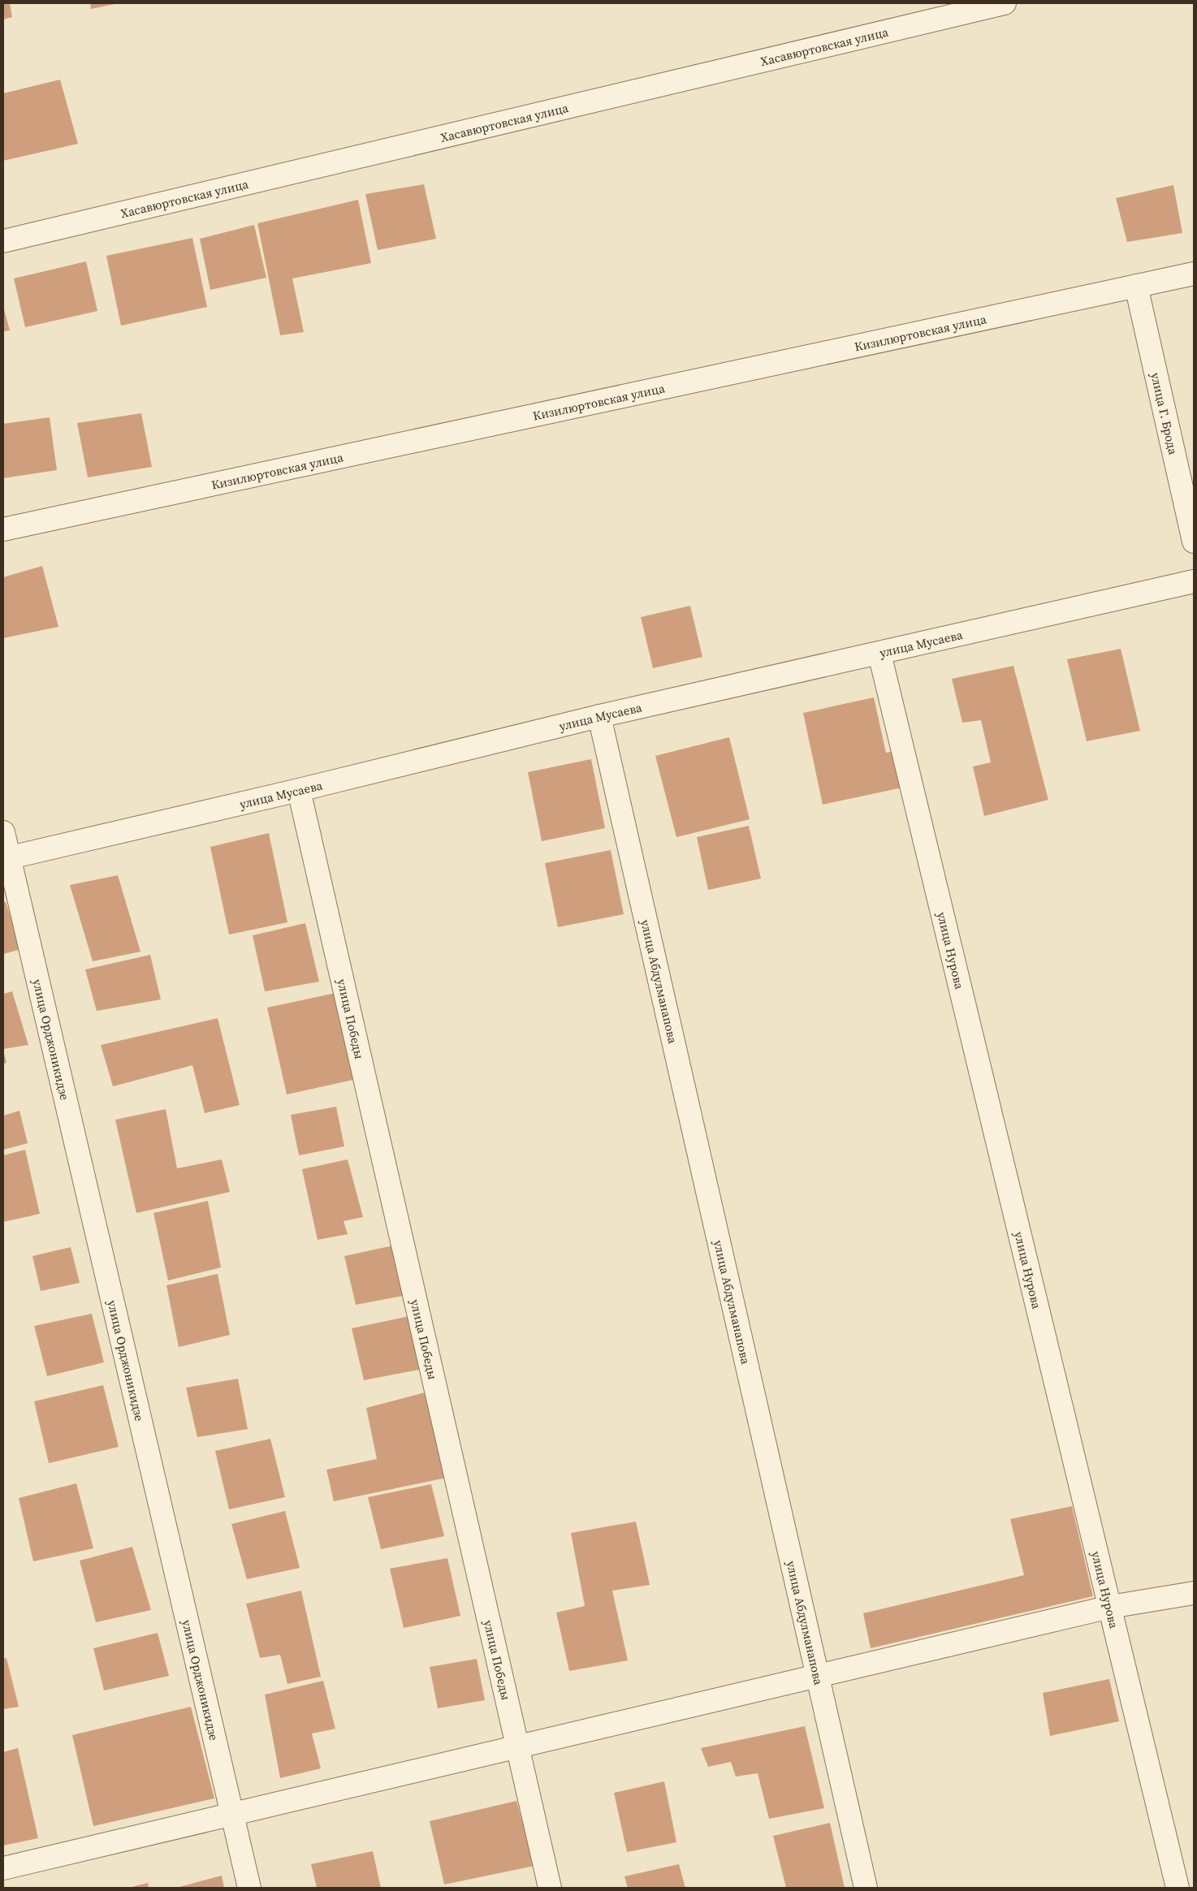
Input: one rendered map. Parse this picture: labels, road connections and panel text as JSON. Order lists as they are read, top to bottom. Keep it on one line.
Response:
{"streets":{"street":["Хасавюртовская улица","Кизилюртовская улица","улица Г. Брода","улица Мусаева","улица Нурова","улица Абдулманапова","улица Победы","улица Орджоникидзе"]},"crossings":[["Кизилюртовская улица","улица Г. Брода"],["улица Мусаева","улица Нурова"],["улица Мусаева","улица Абдулманапова"],["улица Мусаева","улица Победы"],["улица Мусаева","улица Орджоникидзе"]]}
